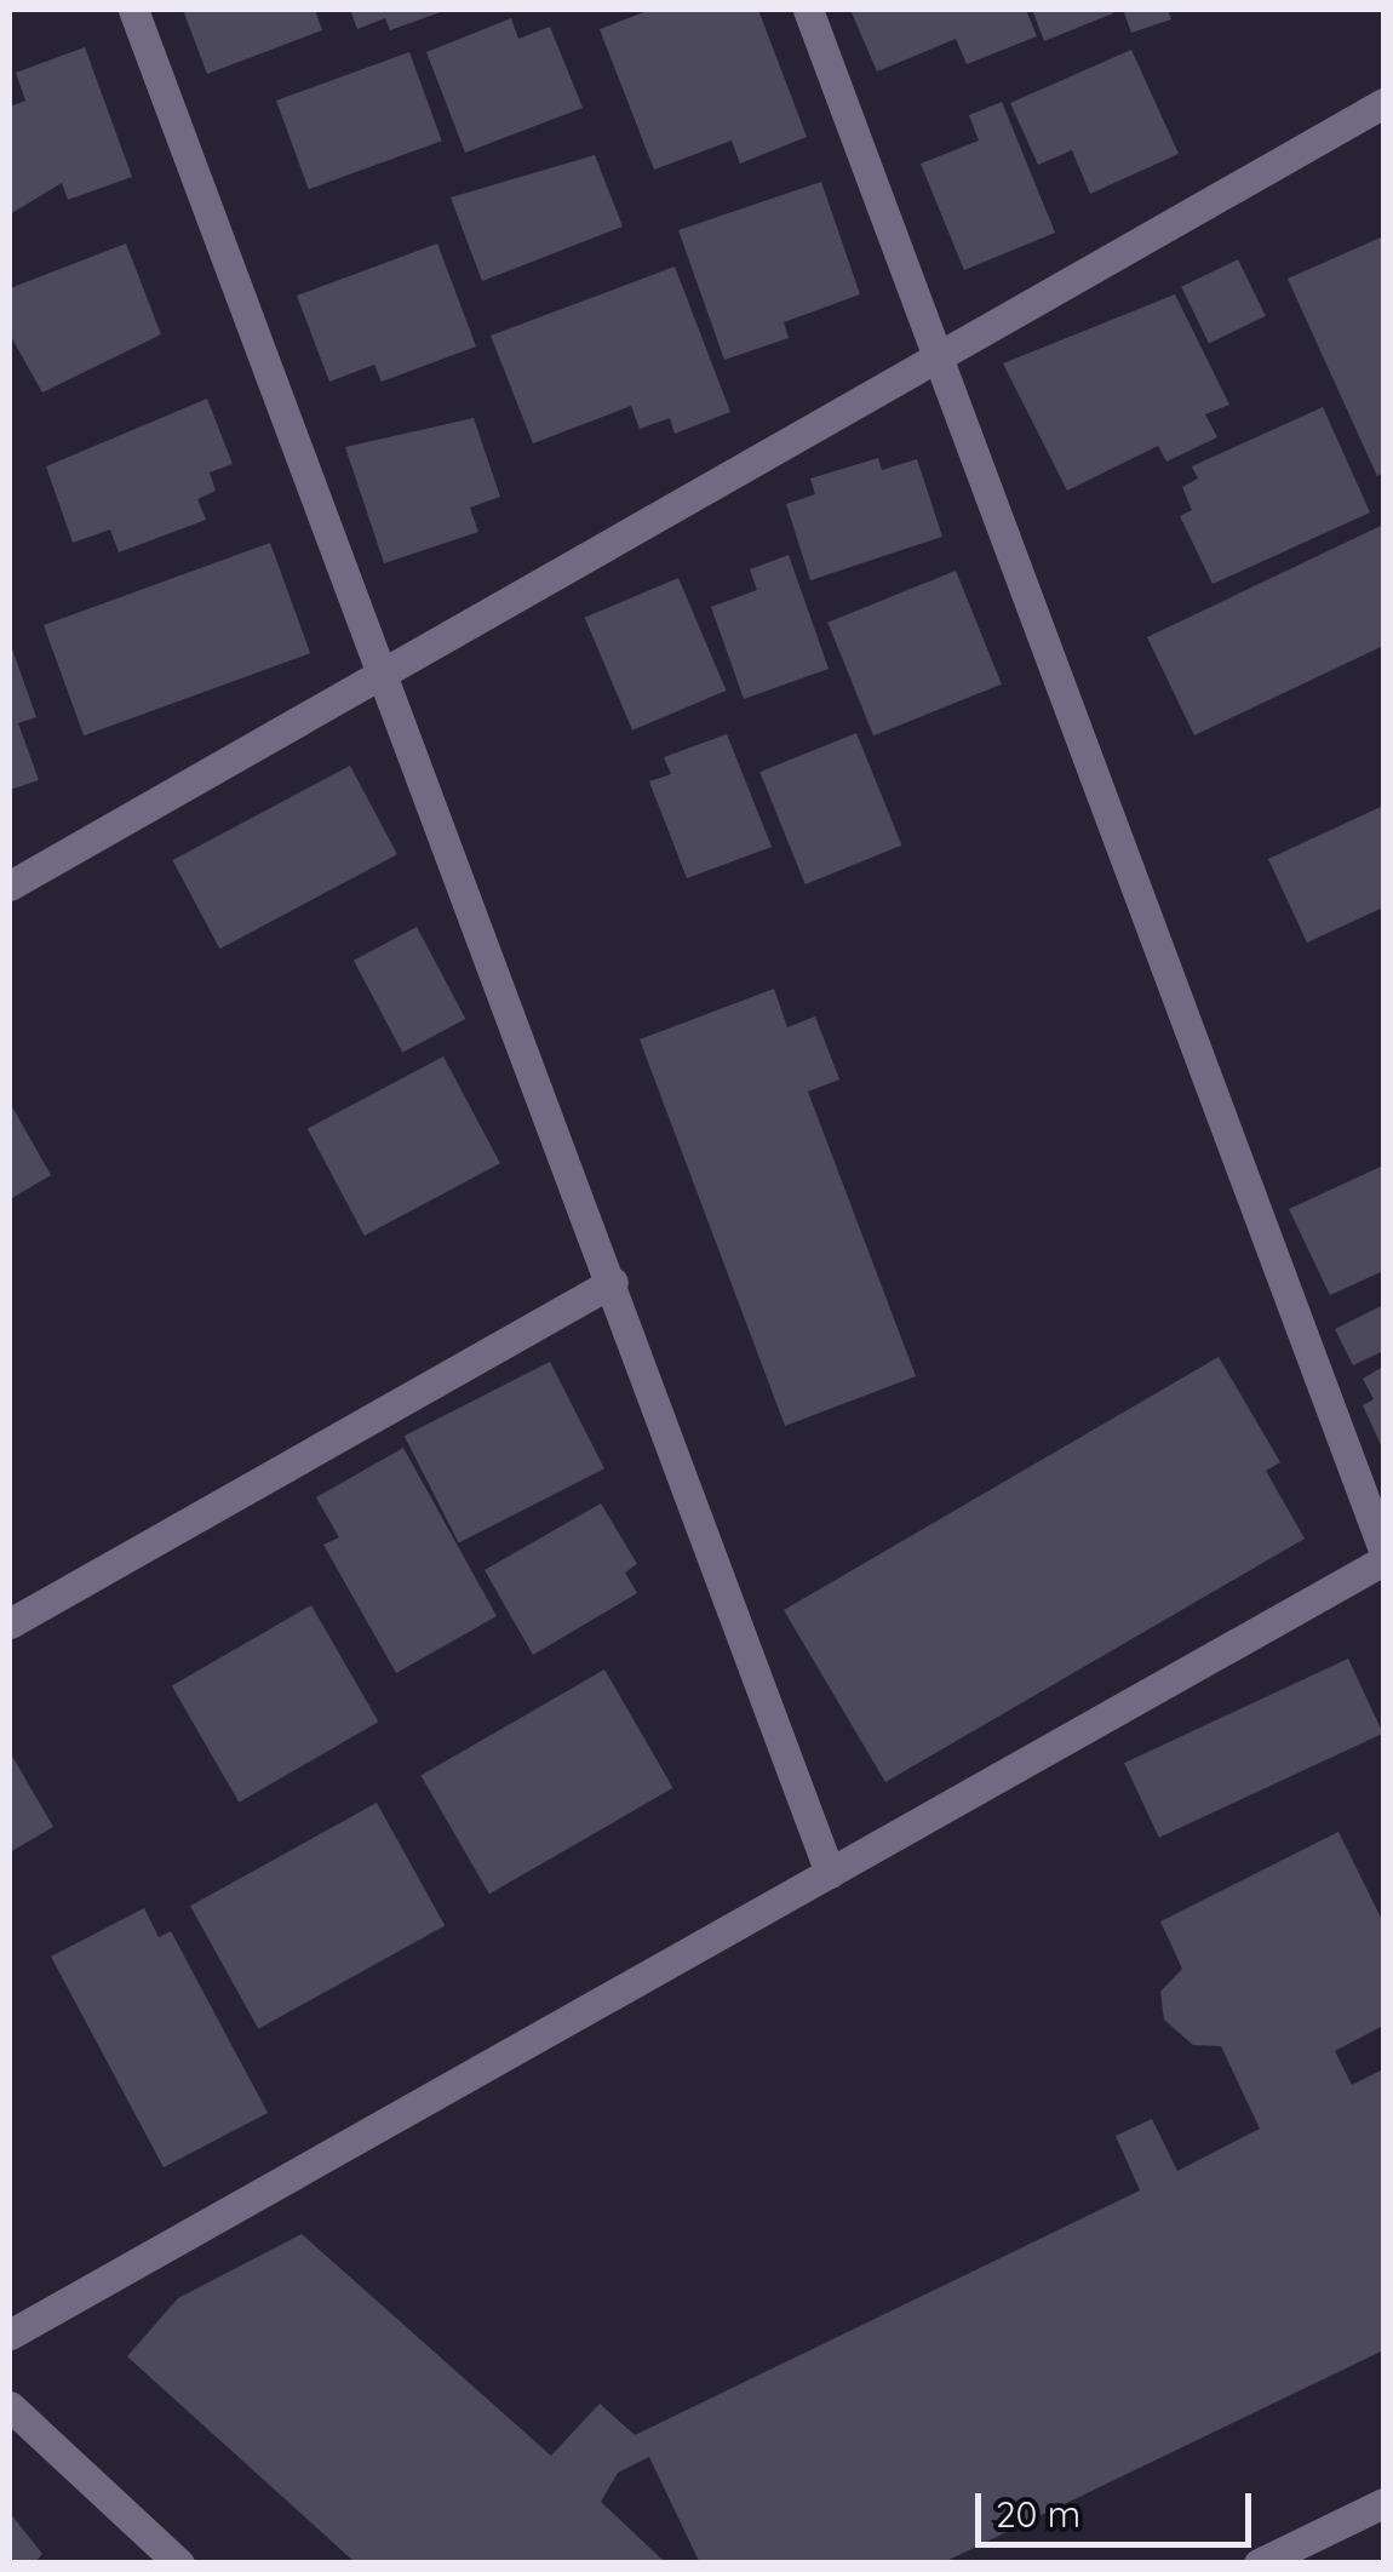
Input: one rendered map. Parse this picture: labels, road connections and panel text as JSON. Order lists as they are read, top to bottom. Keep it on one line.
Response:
{"scale_bar":"20 m"}
